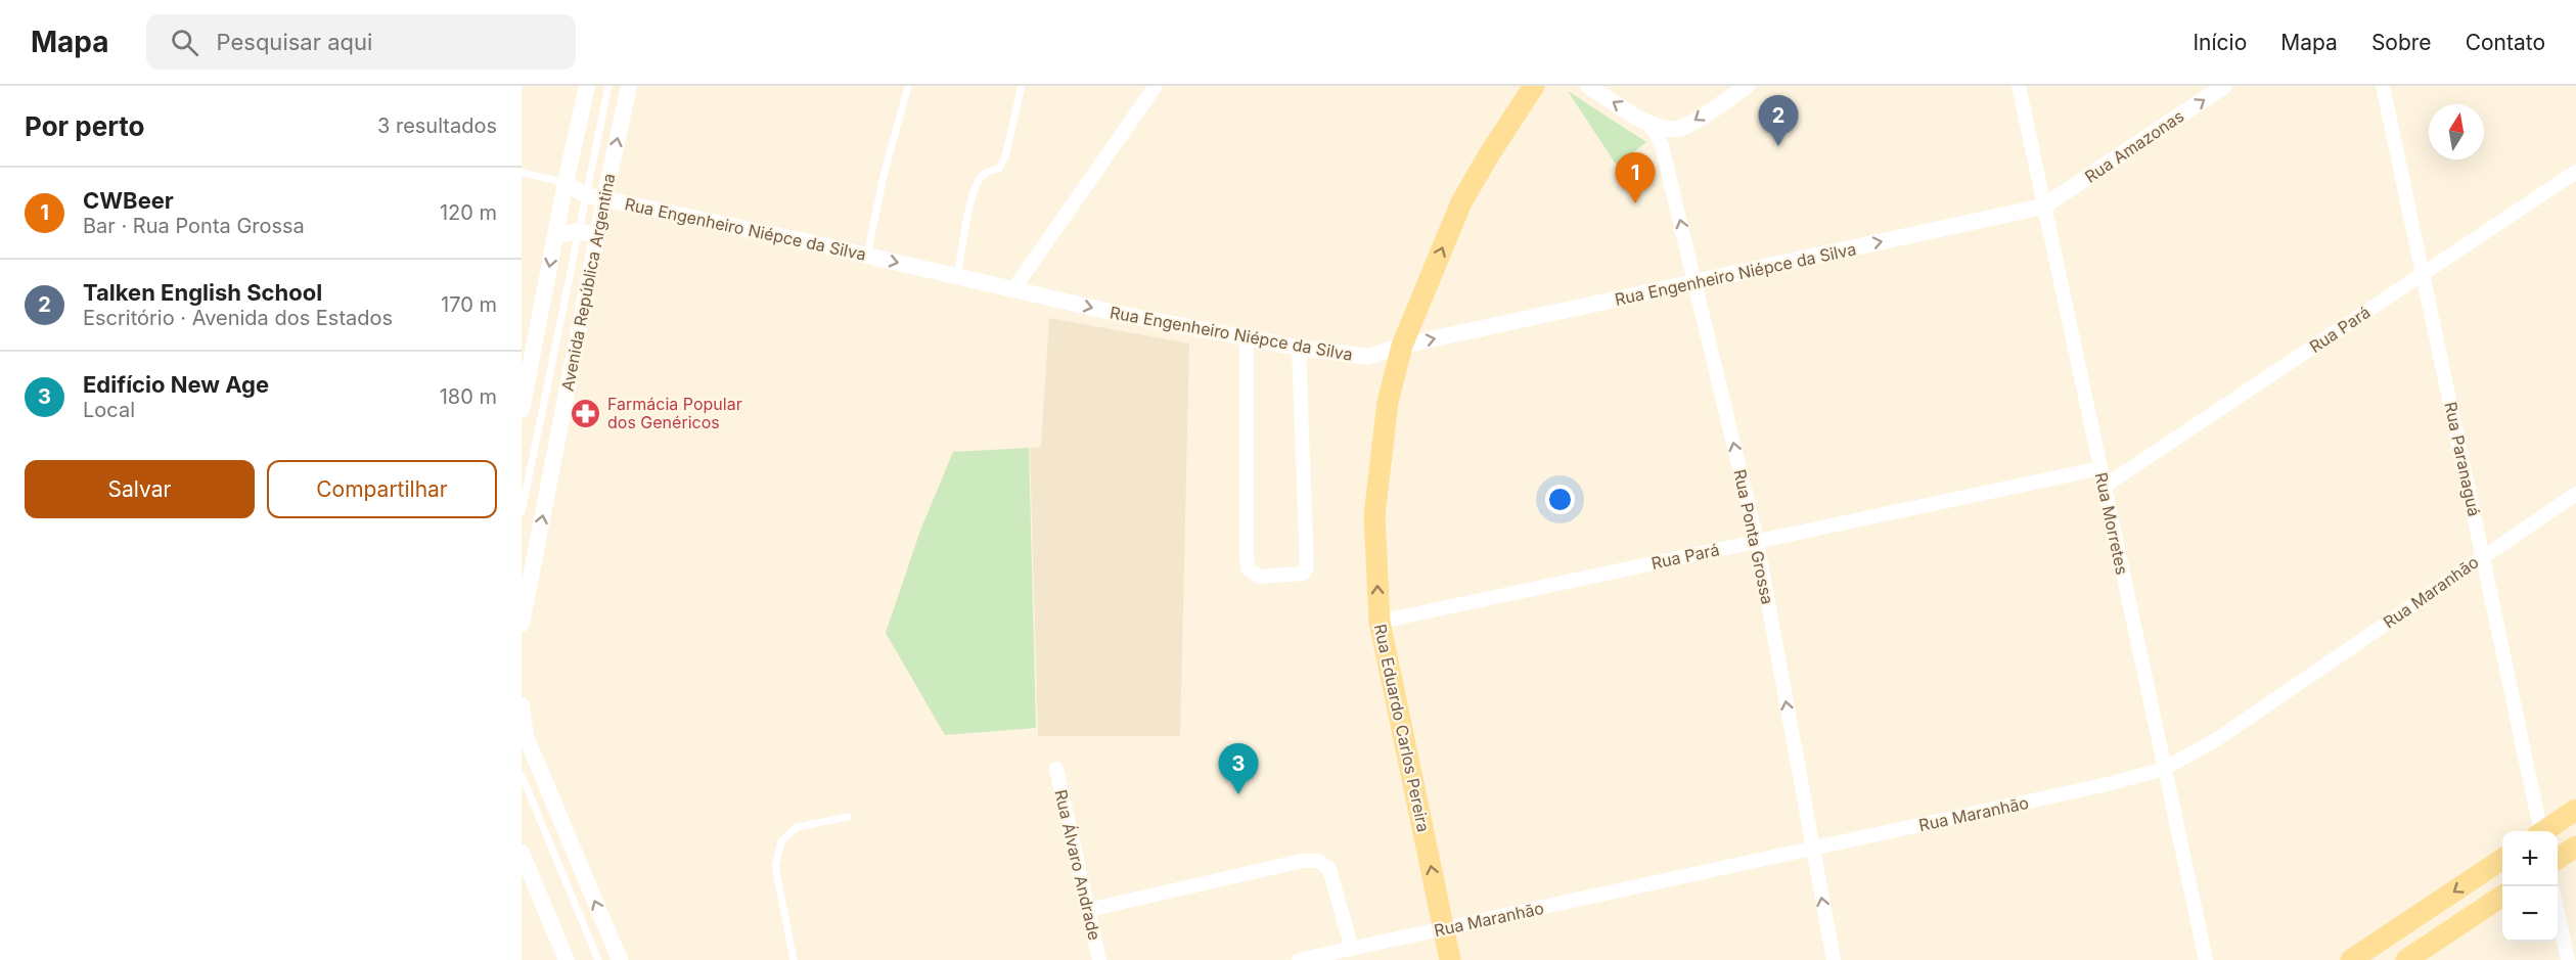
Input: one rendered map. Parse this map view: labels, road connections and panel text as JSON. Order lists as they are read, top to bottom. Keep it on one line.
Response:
{"streets":{"main road":["Rua Eduardo Carlos Pereira"],"street":["Rua Amazonas","Rua Engenheiro Niépce da Silva","Avenida República Argentina","Rua Pará","Rua Paranaguá","Rua Morretes","Rua Ponta Grossa","Rua Maranhão","Rua Álvaro Andrade"]},"crossings":[["Rua Amazonas","Rua Engenheiro Niépce da Silva"],["Rua Amazonas","Rua Morretes"],["Rua Engenheiro Niépce da Silva","Avenida República Argentina"],["Rua Engenheiro Niépce da Silva","Rua Morretes"],["Rua Engenheiro Niépce da Silva","Rua Ponta Grossa"],["Rua Engenheiro Niépce da Silva","Rua Eduardo Carlos Pereira"],["Rua Pará","Rua Paranaguá"],["Rua Pará","Rua Morretes"],["Rua Pará","Rua Ponta Grossa"],["Rua Pará","Rua Eduardo Carlos Pereira"],["Rua Paranaguá","Rua Maranhão"],["Rua Morretes","Rua Maranhão"],["Rua Ponta Grossa","Rua Maranhão"],["Rua Maranhão","Rua Eduardo Carlos Pereira"]],"one_way":["Rua Amazonas","Rua Engenheiro Niépce da Silva","Rua Ponta Grossa","Rua Eduardo Carlos Pereira"],"places":{"pharmacy":["Farmácia Popular dos Genéricos"]},"north":"top","page":{"header":"Mapa","search":"Pesquisar aqui","nav":["Início","Mapa","Sobre","Contato"],"heading":["Por perto","3 resultados"],"pins":["2","1","3"],"list":[{"mark":"1","name":"CWBeer","note":"Bar · Rua Ponta Grossa","value":"120 m"},{"mark":"2","name":"Talken English School","note":"Escritório · Avenida dos Estados","value":"170 m"},{"mark":"3","name":"Edifício New Age","note":"Local","value":"180 m"}],"buttons":["Salvar","Compartilhar"],"map_buttons":["+","−"]}}
